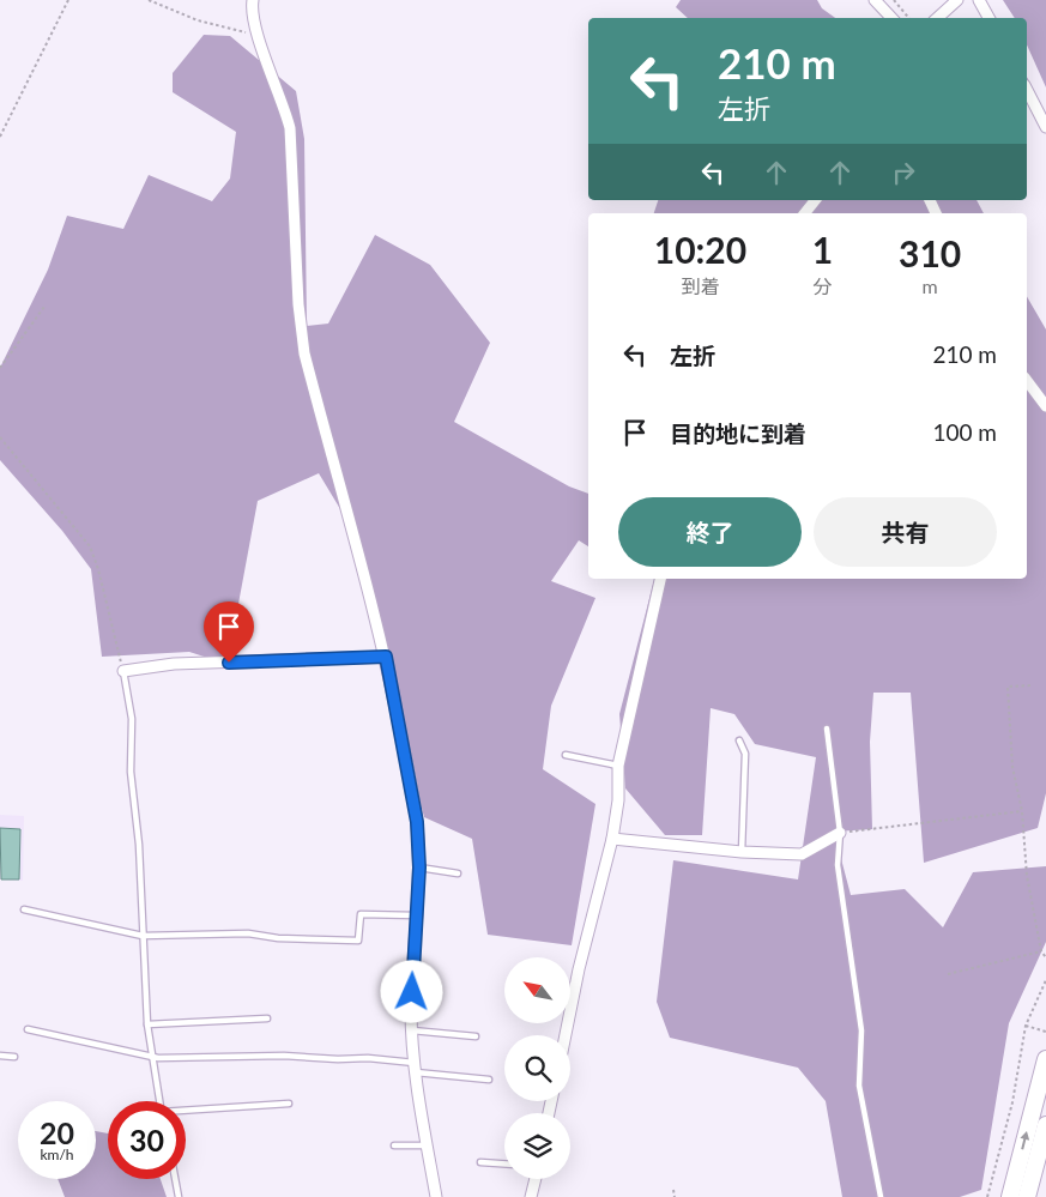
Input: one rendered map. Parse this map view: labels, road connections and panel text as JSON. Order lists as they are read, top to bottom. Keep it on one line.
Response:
{"north":"top left","page":{"turn":["210 m","左折"],"eta":["10:20","到着","1","分","310","m"],"list":[{"name":"左折","value":"210 m"},{"name":"目的地に到着","value":"100 m"}],"buttons":["終了","共有"],"speed":"20 km/h","limit":"30"}}
